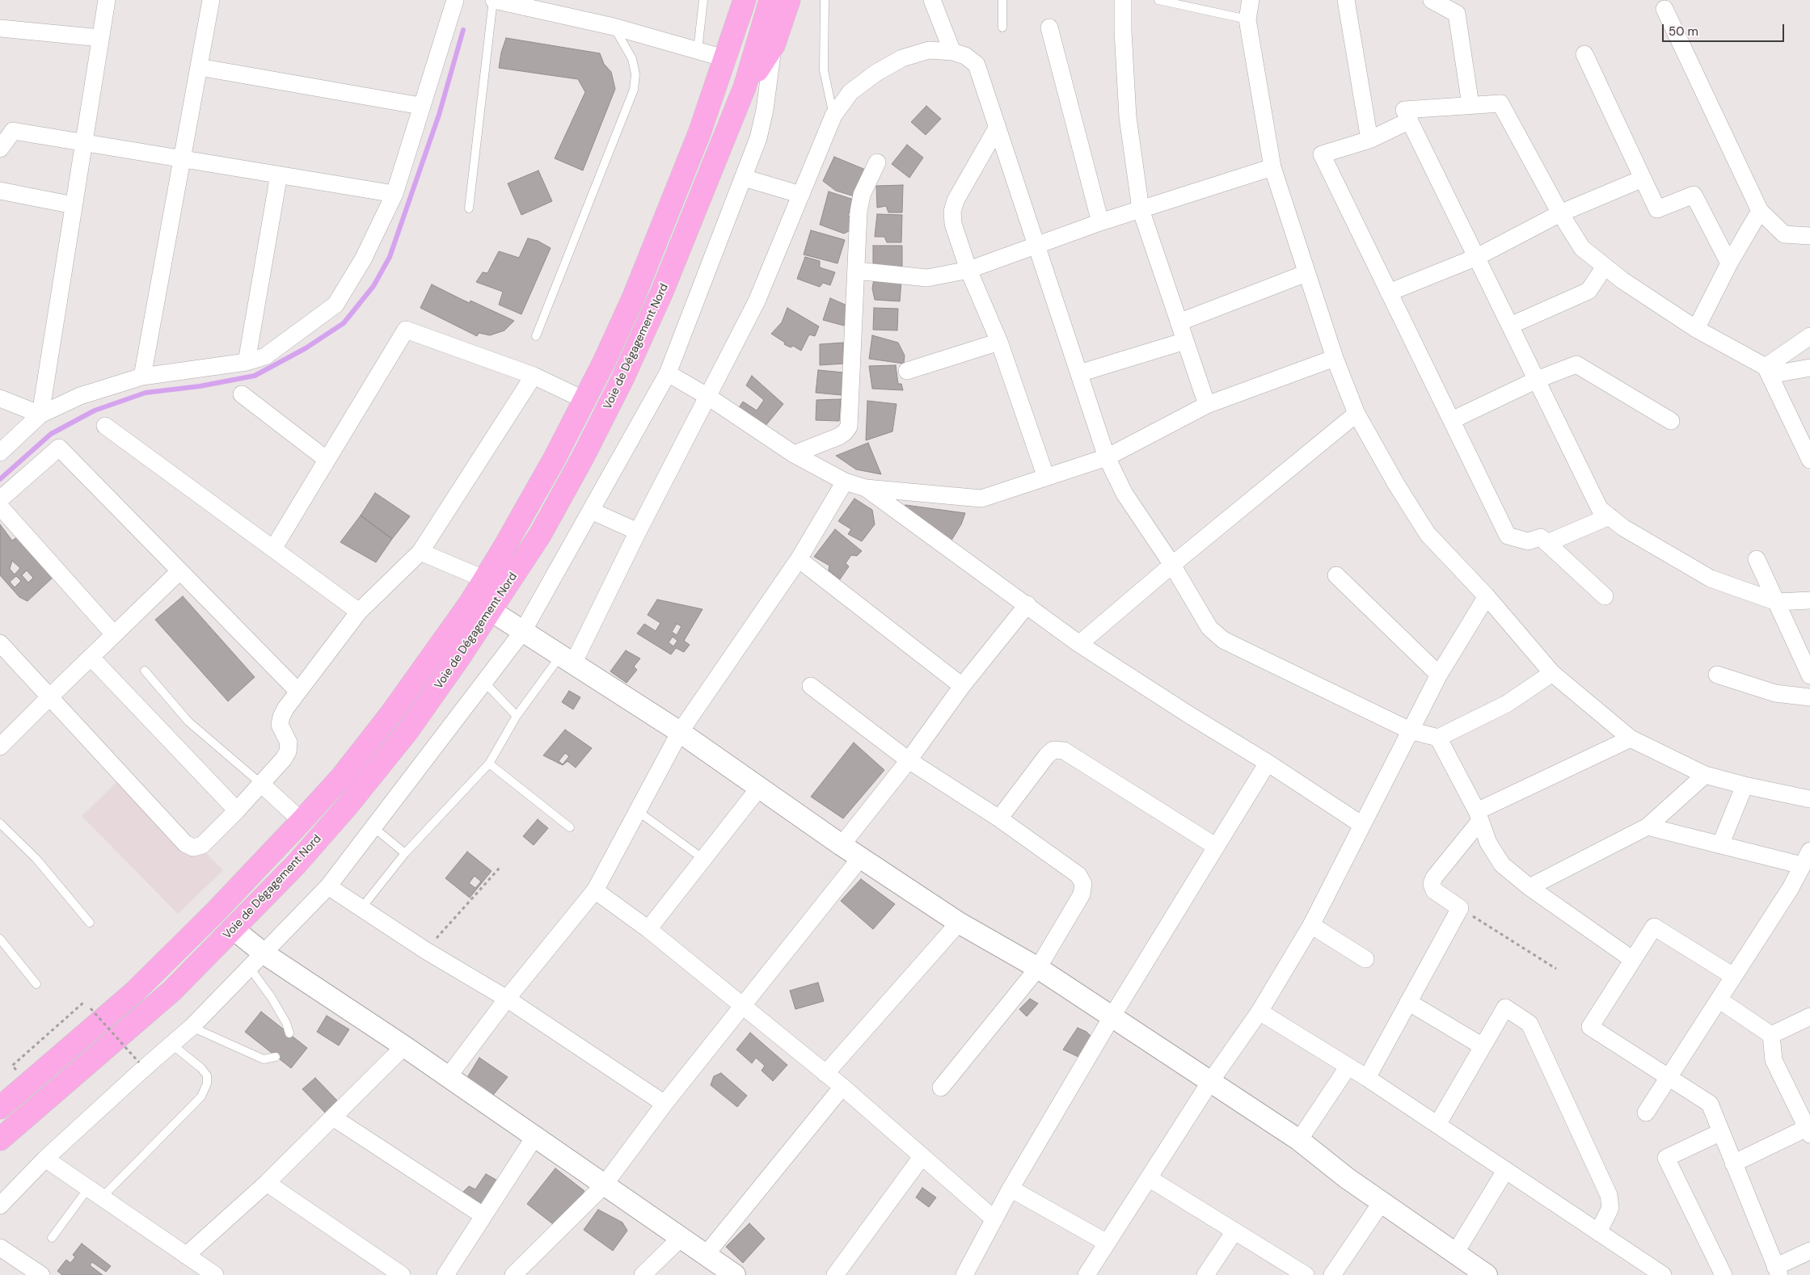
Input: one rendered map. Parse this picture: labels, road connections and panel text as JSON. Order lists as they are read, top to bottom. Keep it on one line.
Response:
{"streets":{"highway":["Voie de Dégagement Nord"]},"scale_bar":"50 m"}
